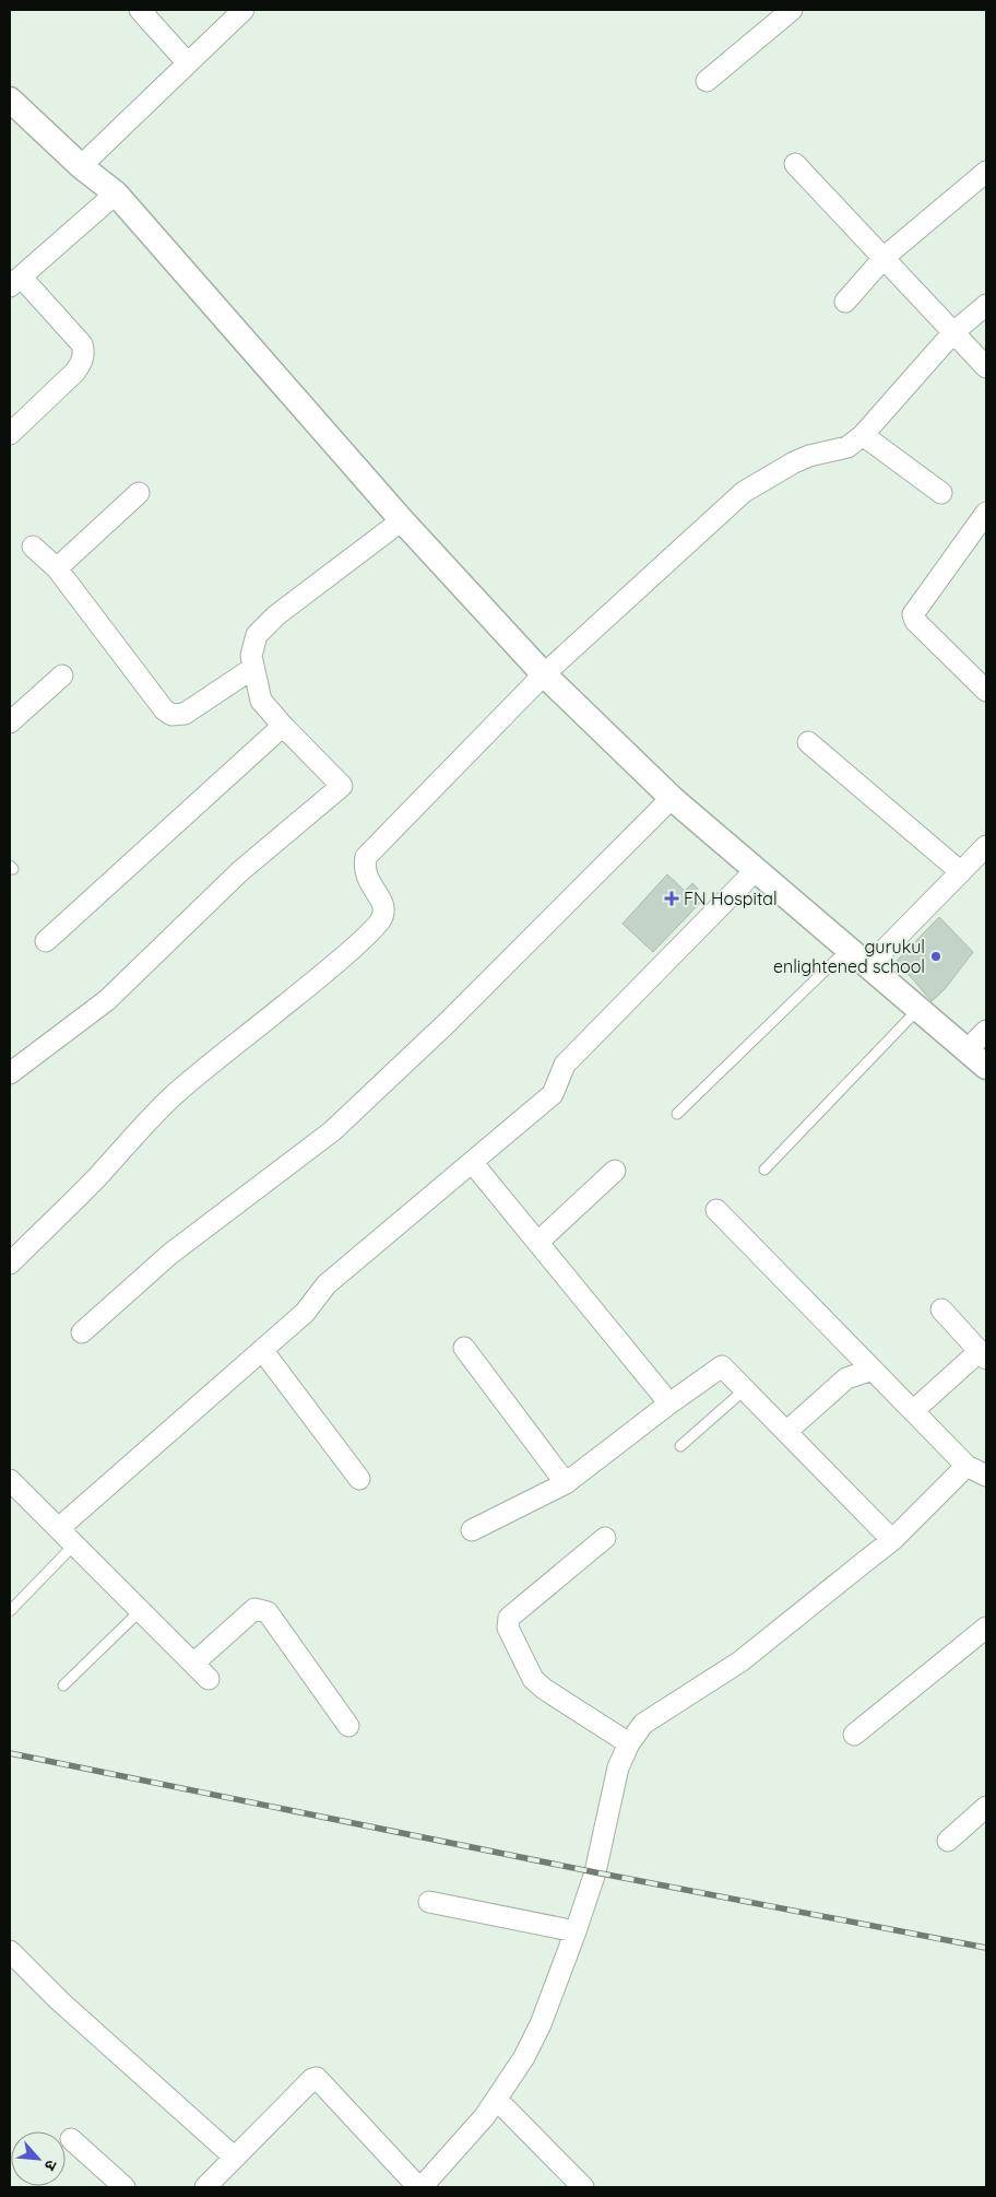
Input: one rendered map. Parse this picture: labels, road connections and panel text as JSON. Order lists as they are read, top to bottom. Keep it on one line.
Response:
{"places":{"health":["FN Hospital"],"other":["gurukul enlightened school"]},"north":"bottom right"}
